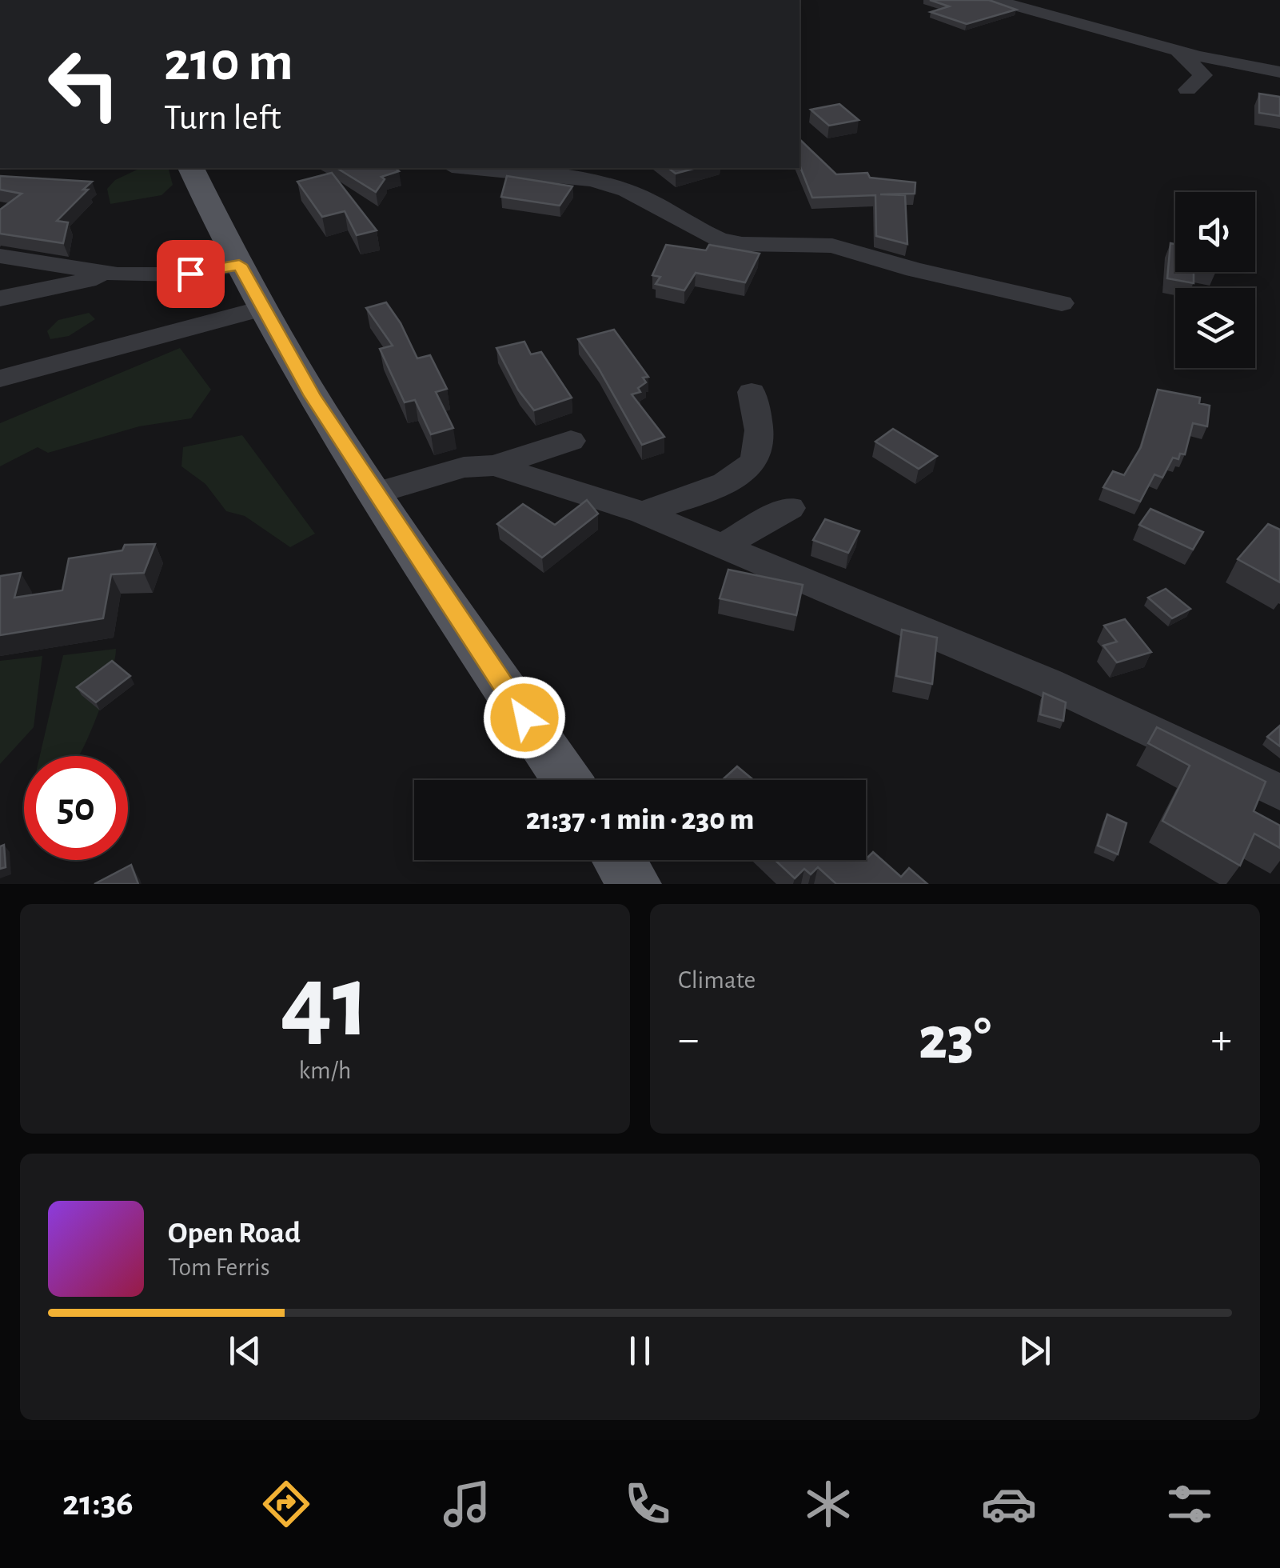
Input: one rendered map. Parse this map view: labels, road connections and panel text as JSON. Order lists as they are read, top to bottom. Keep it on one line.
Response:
{"page":{"turn":["210 m","Turn left"],"limit":"50","trip":"21:37 · 1 min · 230 m","tile":[["41","km/h"],"Climate"],"heat":["−","23°","+"],"song":["Open Road","Tom Ferris"],"tabs":"21:36"}}
